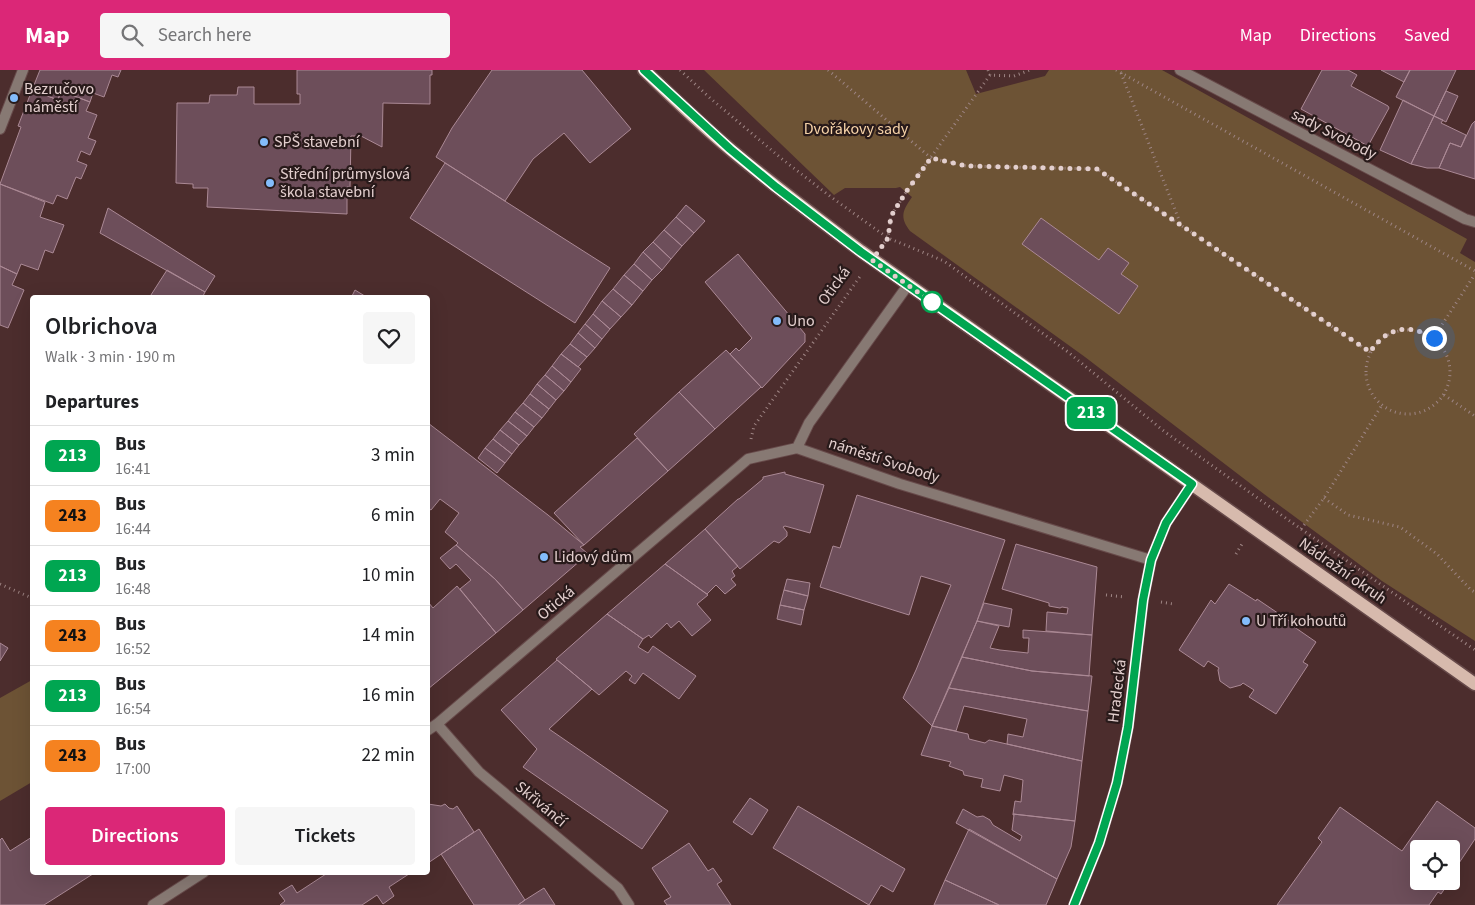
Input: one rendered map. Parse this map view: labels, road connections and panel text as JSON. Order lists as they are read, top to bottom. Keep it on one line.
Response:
{"streets":{"main road":["Nádražní okruh","Hradecká"],"street":["sady Svobody","Otická","náměstí Svobody","Skřivánčí"]},"crossings":[["Otická","náměstí Svobody"],["Otická","Skřivánčí"],["náměstí Svobody","Hradecká"],["Nádražní okruh","Hradecká"]],"parks":["Dvořákovy sady"],"places":["Bezručovo náměstí","SPŠ stavební","Střední průmyslová škola stavební","Uno","Lidový dům","U Tří kohoutů"],"lines":["bus line 213"],"page":{"header":"Map","search":"Search here","nav":["Map","Directions","Saved"],"on_map":"213","heading":[["Olbrichova","Walk · 3 min · 190 m"],"Departures"],"list":[{"mark":"213","name":"Bus","note":"16:41","value":"3 min"},{"mark":"243","name":"Bus","note":"16:44","value":"6 min"},{"mark":"213","name":"Bus","note":"16:48","value":"10 min"},{"mark":"243","name":"Bus","note":"16:52","value":"14 min"},{"mark":"213","name":"Bus","note":"16:54","value":"16 min"},{"mark":"243","name":"Bus","note":"17:00","value":"22 min"}],"buttons":["Directions","Tickets"]}}
